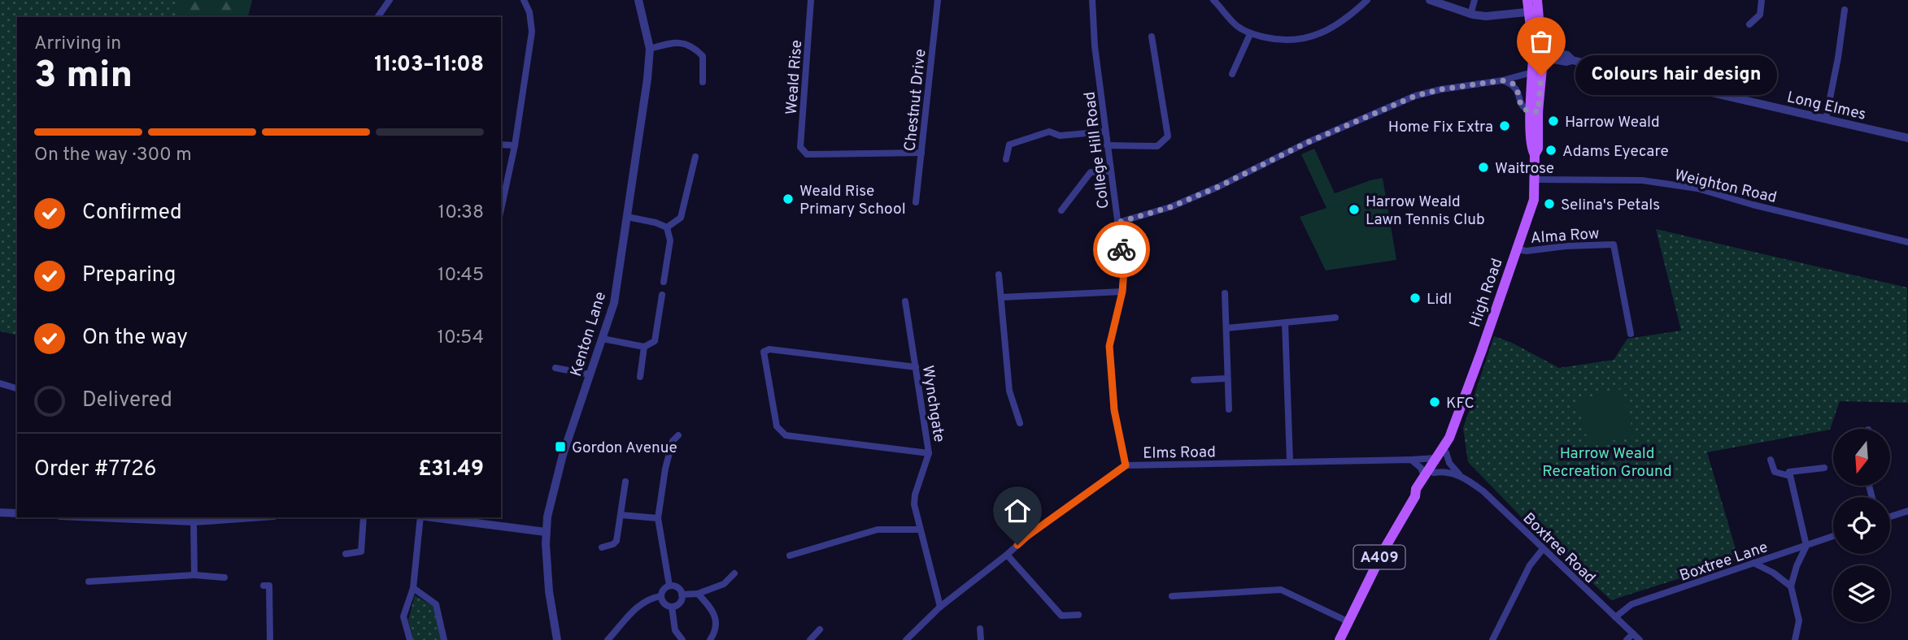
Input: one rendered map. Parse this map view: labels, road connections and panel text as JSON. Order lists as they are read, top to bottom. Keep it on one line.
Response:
{"streets":{"main road":["High Road","A409"],"street":["Weald Rise","Chestnut Drive","Long Elmes","College Hill Road","Weighton Road","Alma Row","Kenton Lane","Wynchgate","Elms Road","Boxtree Road","Boxtree Lane"]},"crossings":[["Weald Rise","Chestnut Drive"],["Long Elmes","High Road"],["College Hill Road","Elms Road"],["Weighton Road","High Road"],["Alma Row","High Road"],["High Road","Elms Road"],["High Road","Boxtree Road"],["Wynchgate","Elms Road"],["Boxtree Road","Boxtree Lane"]],"parks":["Harrow Weald Recreation Ground"],"places":{"other":["Colours hair design","Harrow Weald","Home Fix Extra","Adams Eyecare","Waitrose","Weald Rise Primary School","Selina's Petals","Harrow Weald Lawn Tennis Club","Lidl","KFC"],"transit":["Gordon Avenue"]},"north":"bottom","page":{"heading":["3 min","Arriving in","11:03–11:08"],"panel":["Order #7726","£31.49"],"bubble":"Colours hair design","bar":"On the way · 300 m","list":[["Confirmed","10:38"],["Preparing","10:45"],["On the way","10:54"],"Delivered"]}}
